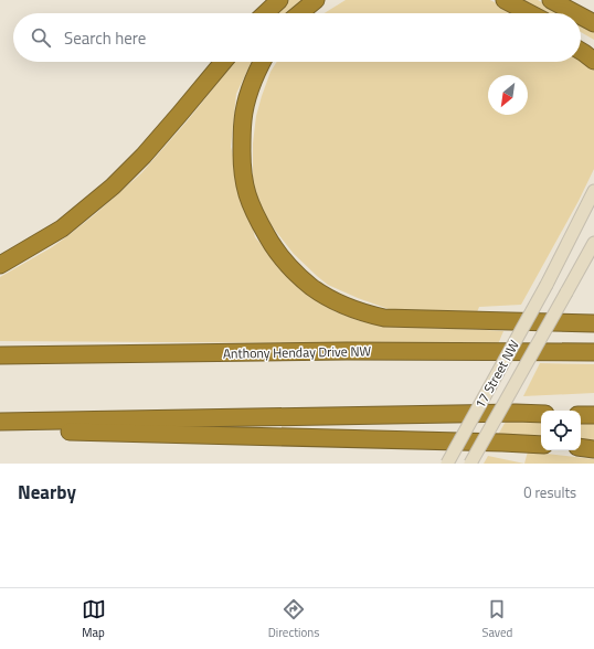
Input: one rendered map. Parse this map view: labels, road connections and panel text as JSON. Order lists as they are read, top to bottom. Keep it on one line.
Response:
{"streets":{"highway":["Anthony Henday Drive NW"],"main road":["17 Street NW"]},"north":"bottom left","page":{"search":"Search here","heading":["Nearby","0 results"],"nav":["Map","Directions","Saved"]}}
